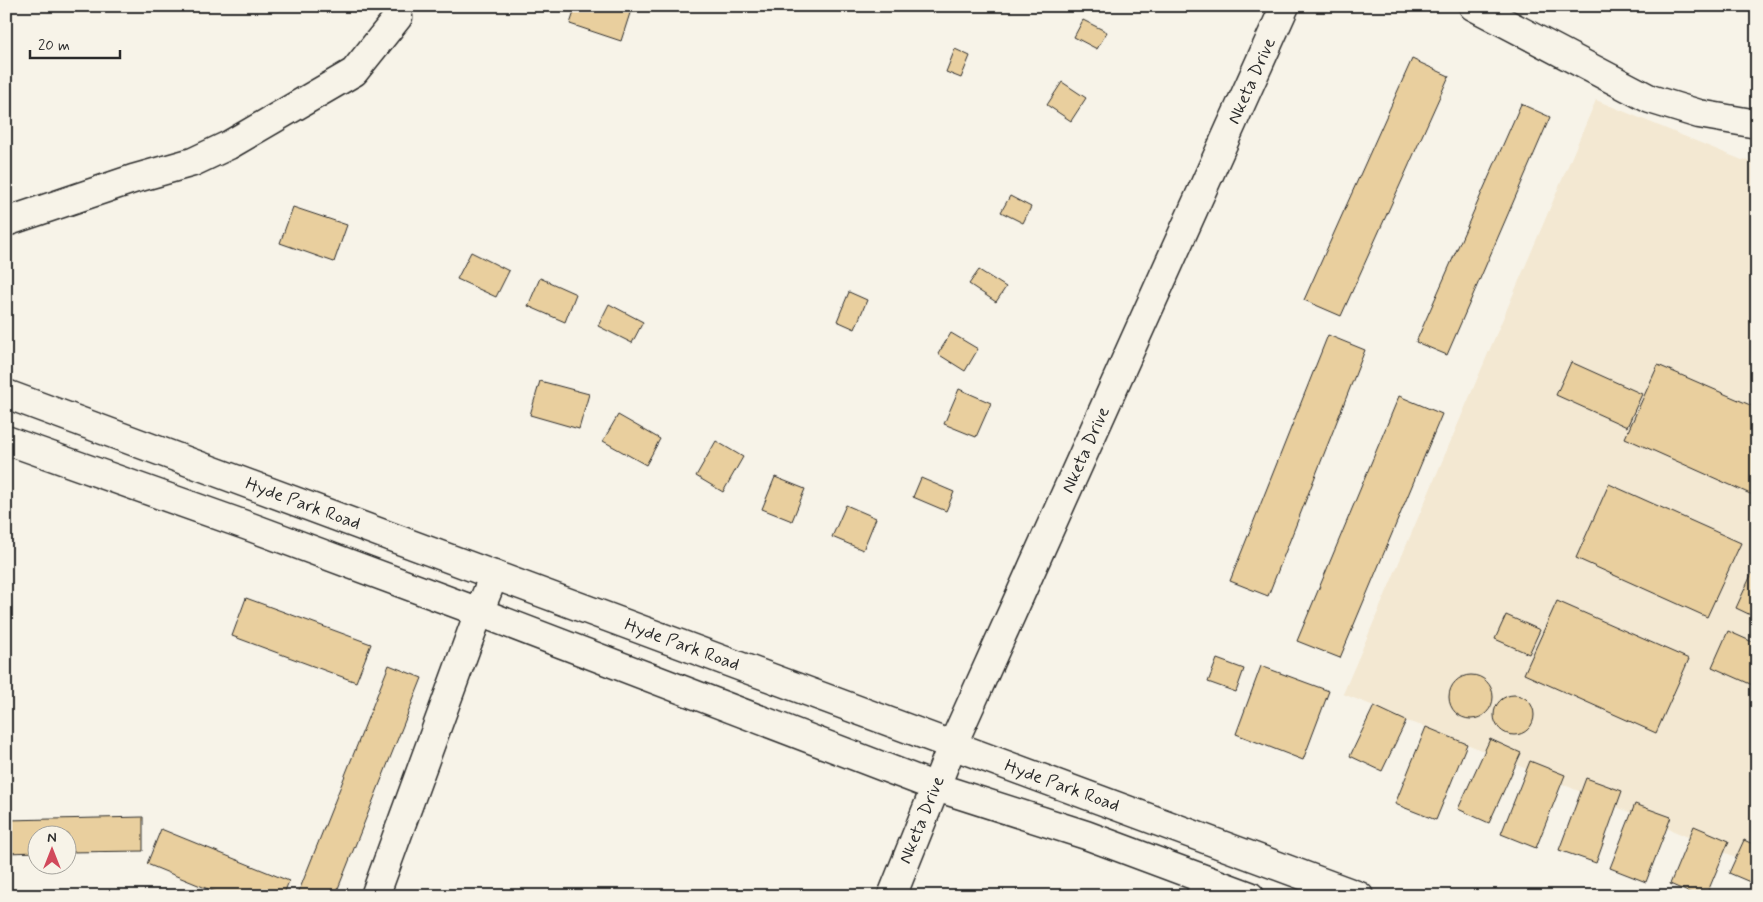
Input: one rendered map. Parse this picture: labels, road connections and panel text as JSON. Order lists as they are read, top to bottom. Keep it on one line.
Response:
{"streets":{"street":["Nketa Drive","Hyde Park Road"]},"crossings":[["Nketa Drive","Hyde Park Road"]],"scale_bar":"20 m","north":"top"}
